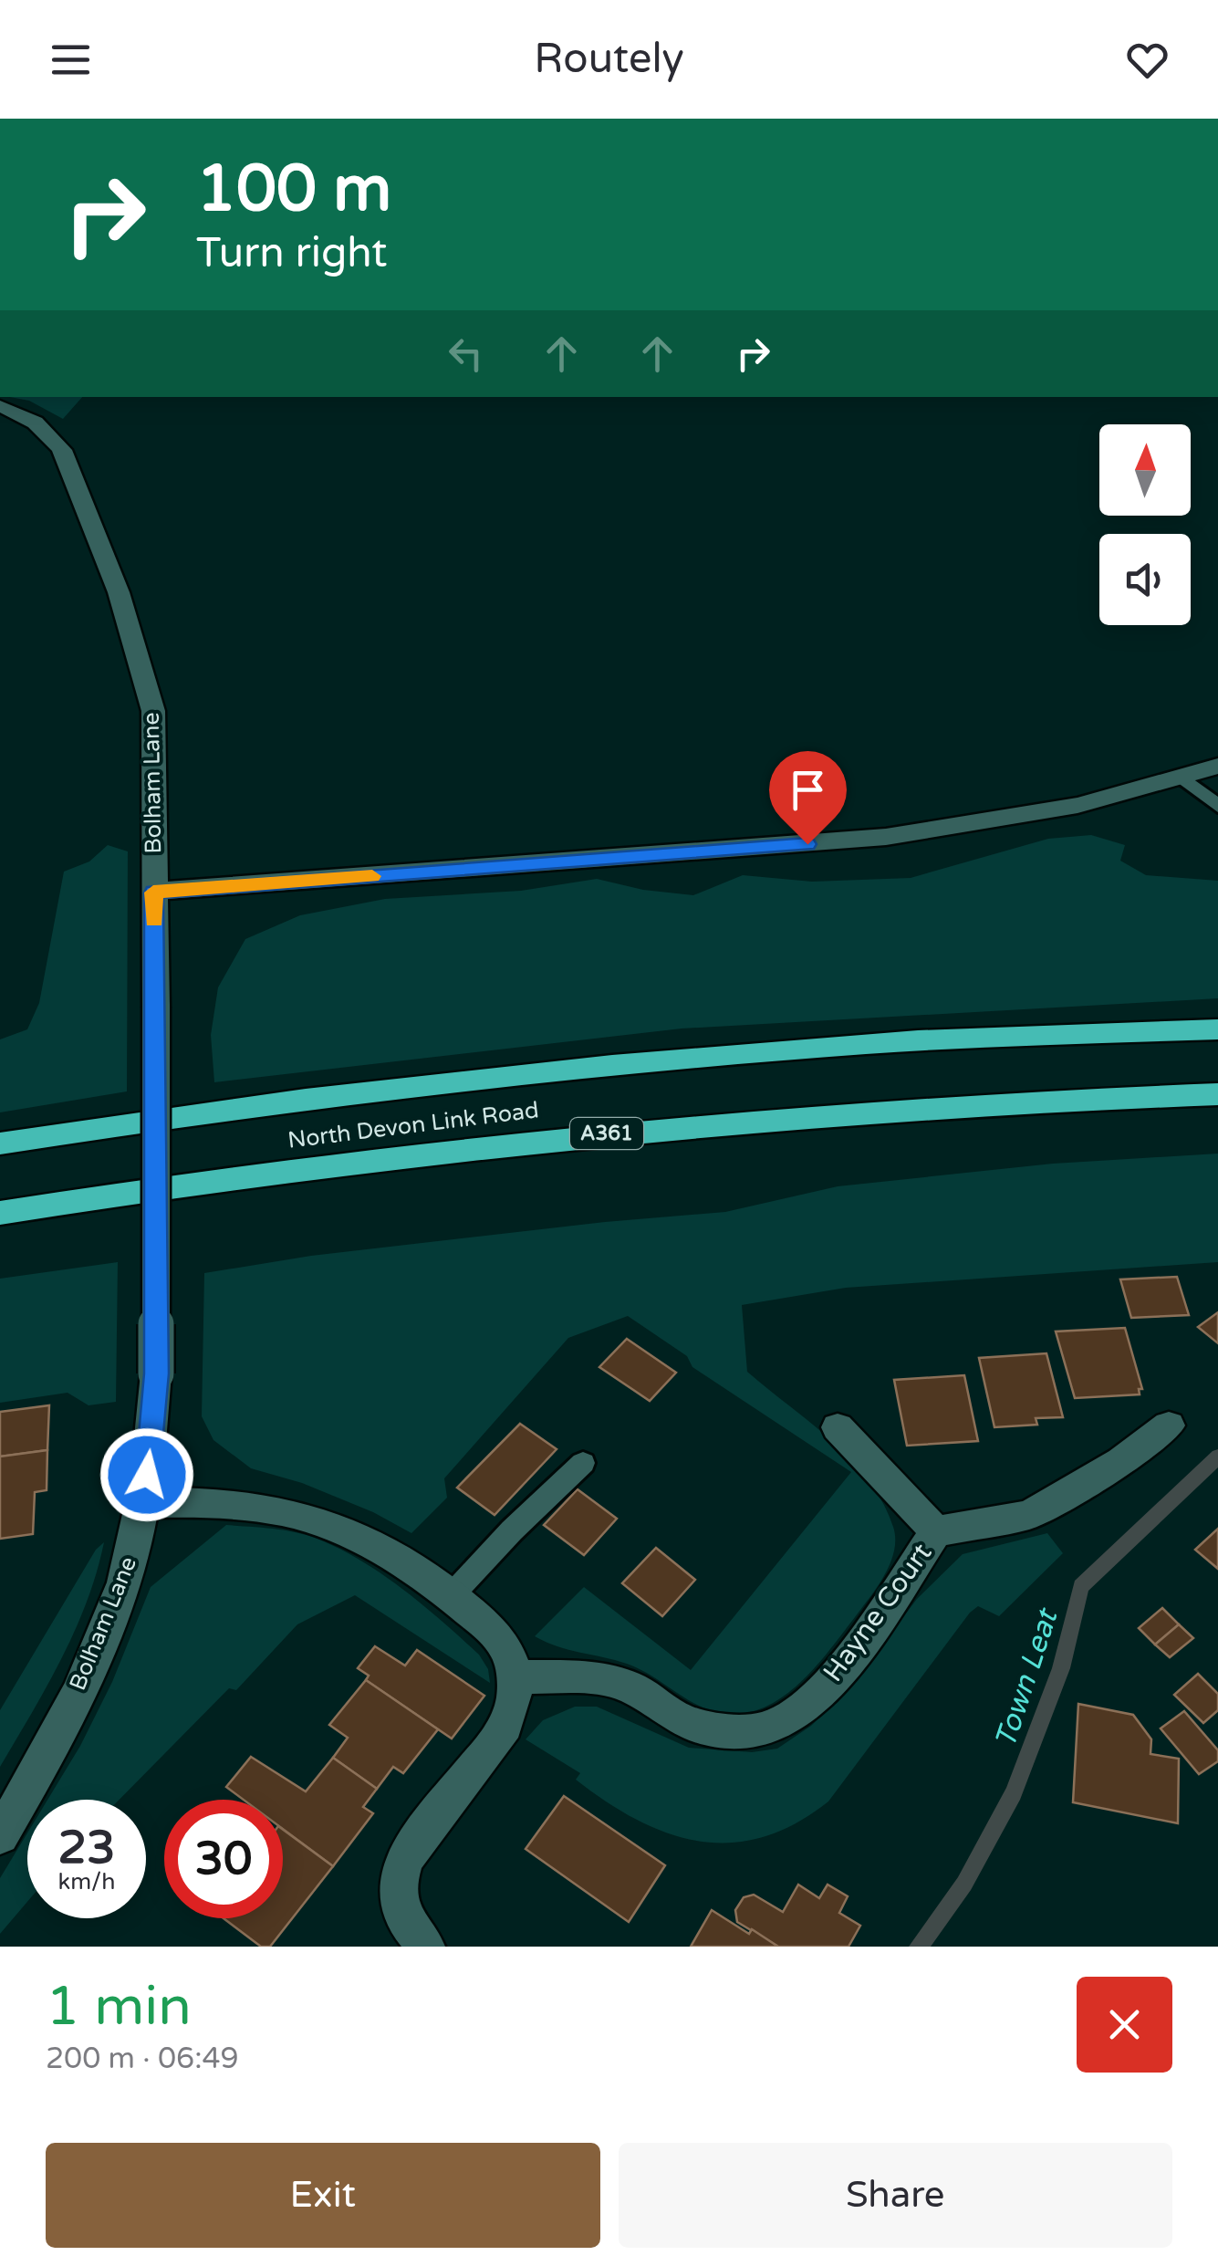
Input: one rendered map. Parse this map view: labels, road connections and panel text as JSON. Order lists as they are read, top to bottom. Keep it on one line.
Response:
{"streets":{"highway":["North Devon Link Road","A361"],"street":["Bolham Lane","Hayne Court"]},"water":["Town Leat"],"north":"top","page":{"header":"Routely","turn":["100 m","Turn right"],"speed":"23 km/h","limit":"30","heading":["1 min","200 m · 06:49"],"buttons":["Exit","Share"]}}
